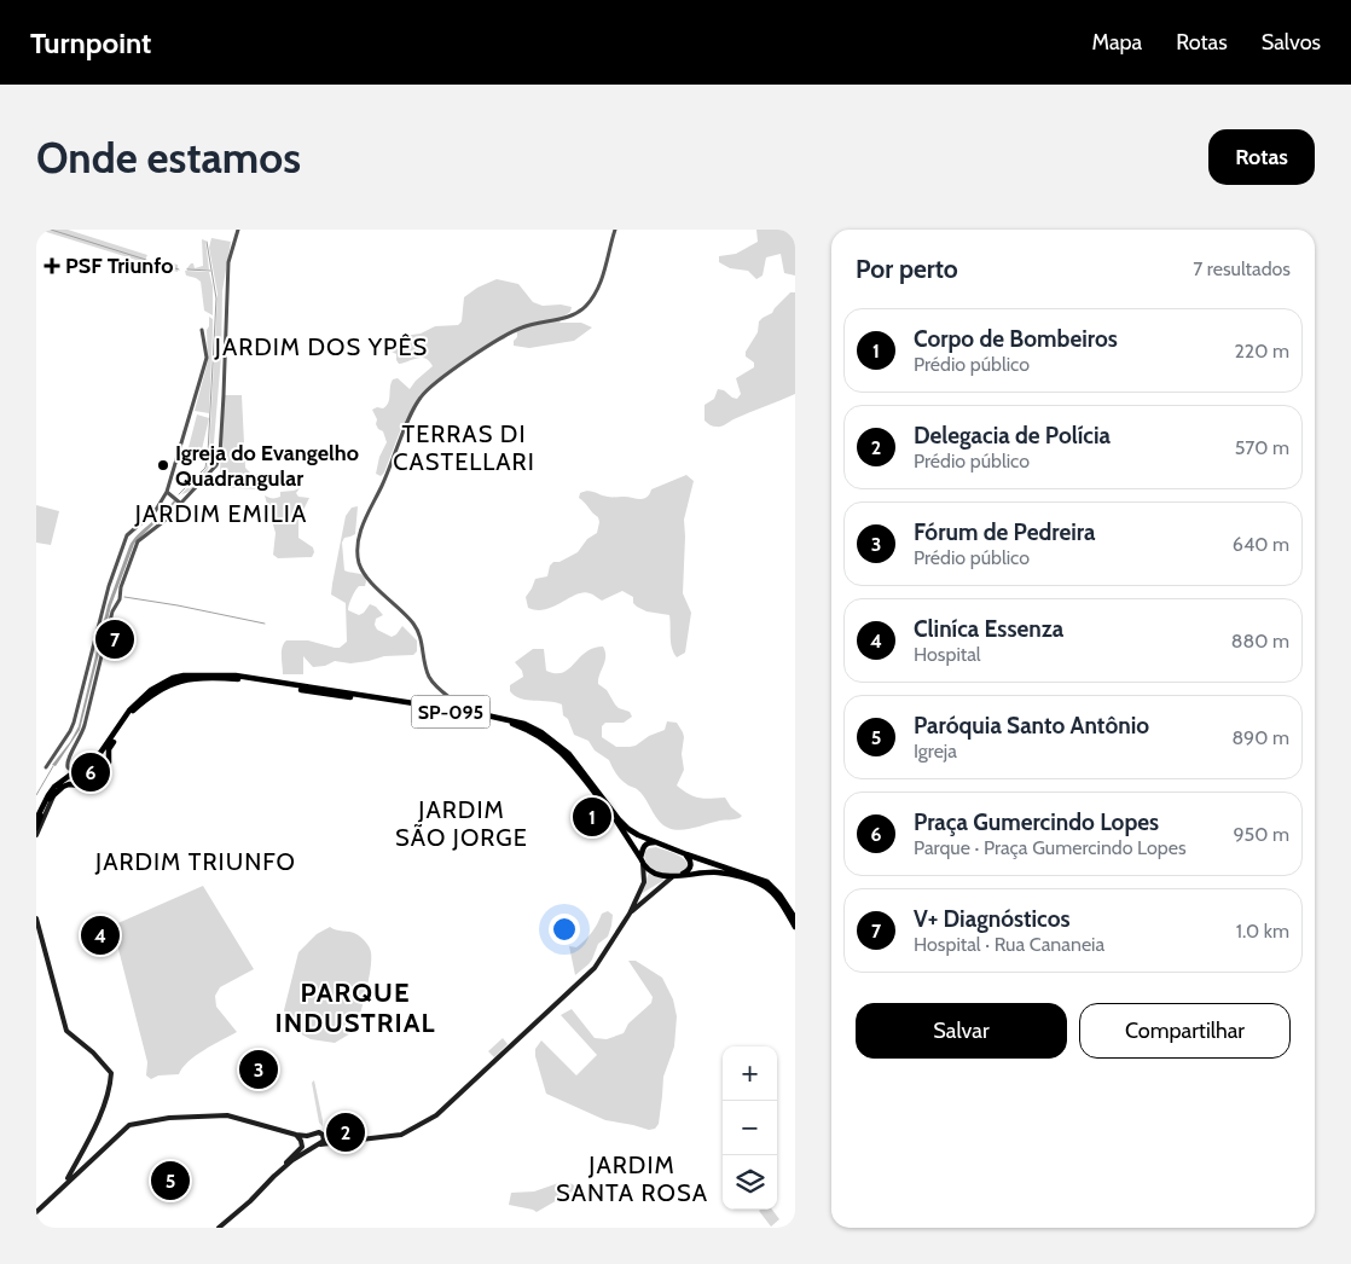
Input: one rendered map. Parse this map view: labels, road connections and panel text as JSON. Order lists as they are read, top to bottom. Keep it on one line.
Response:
{"streets":{"main road":["SP-095"]},"districts":["JARDIM DOS YPÊS","TERRAS DI CASTELLARI","JARDIM EMILIA","JARDIM SÃO JORGE","JARDIM TRIUNFO","PARQUE INDUSTRIAL","JARDIM SANTA ROSA"],"places":{"health":["PSF Triunfo"],"other":["Igreja do Evangelho Quadrangular"]},"page":{"header":"Turnpoint","nav":["Mapa","Rotas","Salvos"],"buttons":["Rotas",["Salvar","Compartilhar"]],"title":"Onde estamos","heading":["Por perto","7 resultados"],"list":[{"mark":"1","name":"Corpo de Bombeiros","note":"Prédio público","value":"220 m"},{"mark":"2","name":"Delegacia de Polícia","note":"Prédio público","value":"570 m"},{"mark":"3","name":"Fórum de Pedreira","note":"Prédio público","value":"640 m"},{"mark":"4","name":"Cliníca Essenza","note":"Hospital","value":"880 m"},{"mark":"5","name":"Paróquia Santo Antônio","note":"Igreja","value":"890 m"},{"mark":"6","name":"Praça Gumercindo Lopes","note":"Parque · Praça Gumercindo Lopes","value":"950 m"},{"mark":"7","name":"V+ Diagnósticos","note":"Hospital · Rua Cananeia","value":"1.0 km"}],"pins":["7","6","1","4","3","2","5"],"map_buttons":["+","−"]}}
